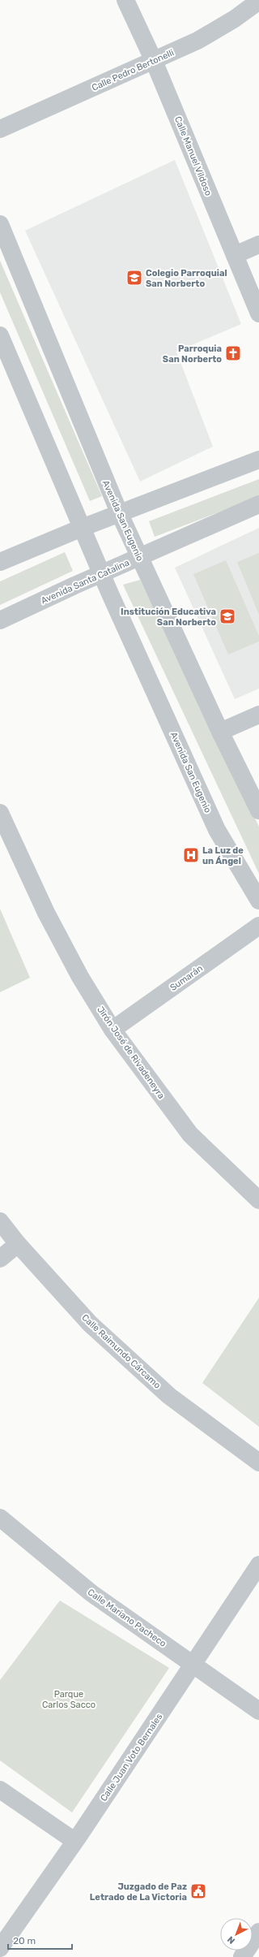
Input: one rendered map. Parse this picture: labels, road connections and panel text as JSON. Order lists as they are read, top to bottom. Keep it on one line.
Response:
{"streets":{"street":["Calle Pedro Bertonelli","Calle Manuel Vildoso","Avenida San Eugenio","Avenida Santa Catalina","Sumarán","Jirón José de Rivadeneyra","Calle Raimundo Cárcamo","Calle Mariano Pacheco","Calle Juan Voto Bernales"]},"crossings":[["Calle Pedro Bertonelli","Calle Manuel Vildoso"],["Avenida San Eugenio","Avenida Santa Catalina"],["Sumarán","Jirón José de Rivadeneyra"],["Calle Mariano Pacheco","Calle Juan Voto Bernales"]],"parks":["Parque Carlos Sacco"],"places":{"school or university":["Colegio Parroquial San Norberto","Institución Educativa San Norberto"],"church":["Parroquia San Norberto"],"hospital":["La Luz de un Ángel"],"public building":["Juzgado de Paz Letrado de La Victoria"]},"scale_bar":"20 m","north":"bottom left"}
